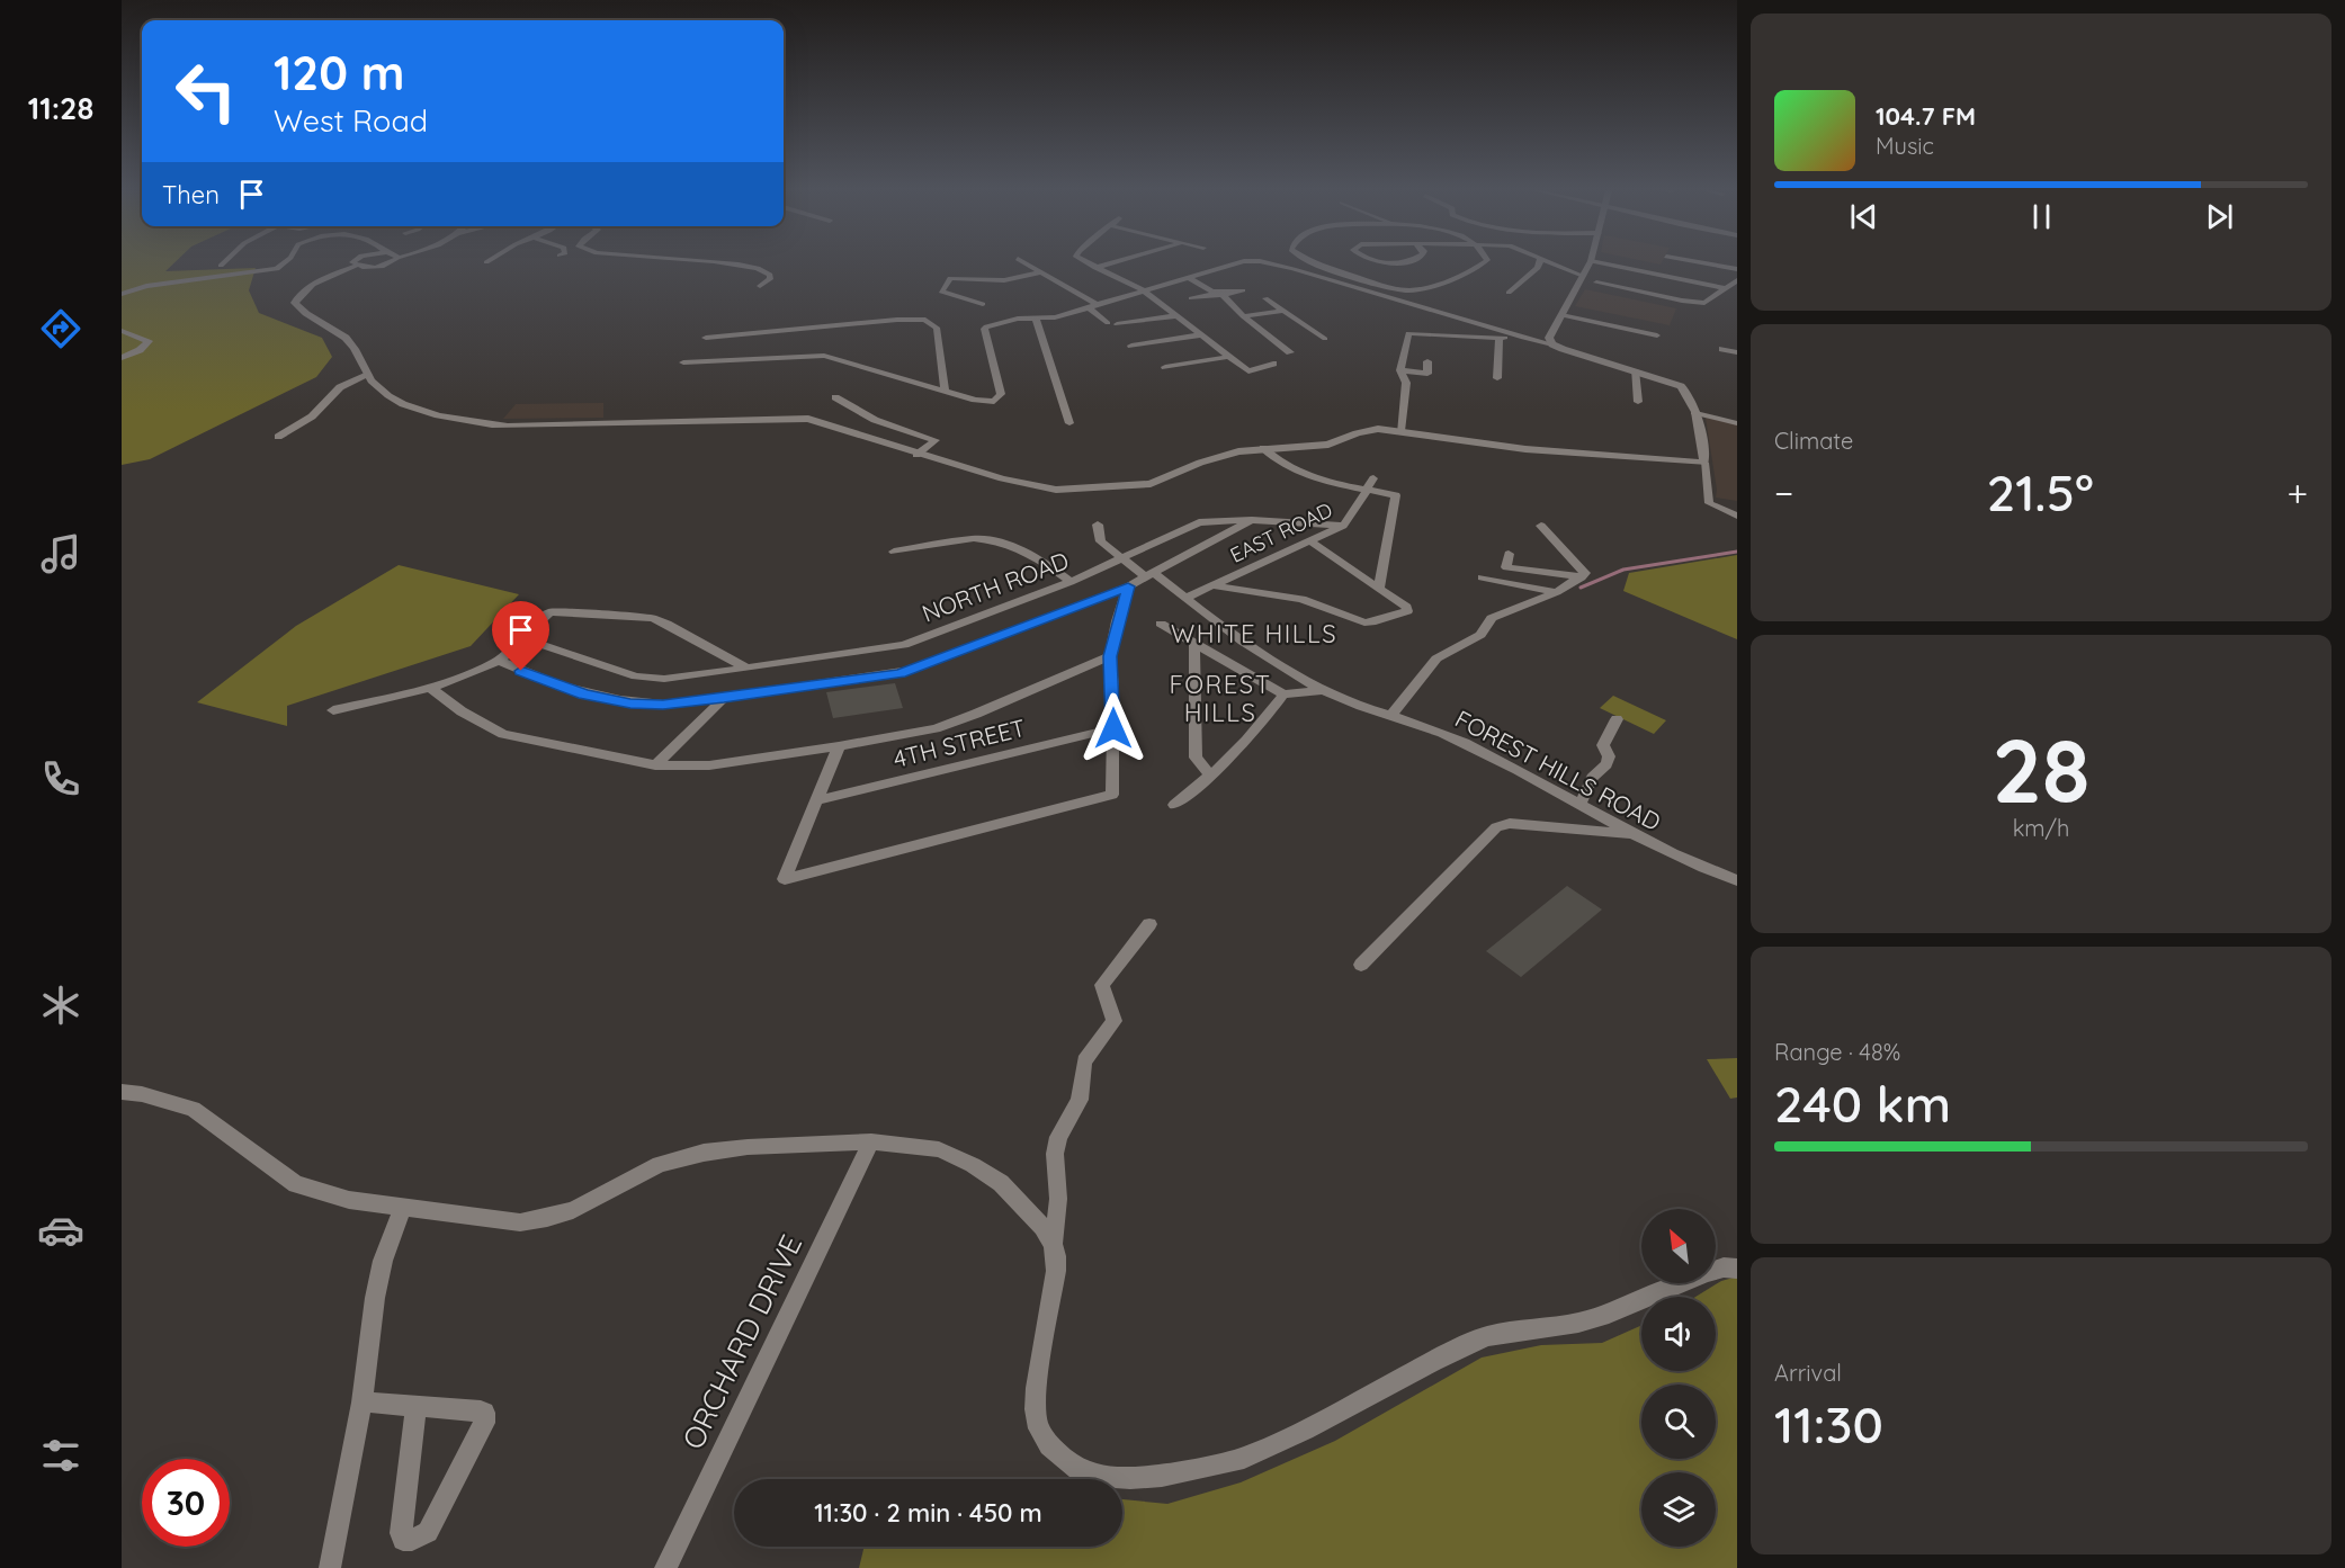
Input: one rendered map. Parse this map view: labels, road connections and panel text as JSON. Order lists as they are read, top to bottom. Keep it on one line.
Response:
{"streets":{"street":["EAST ROAD","NORTH ROAD","4TH STREET","FOREST HILLS ROAD","ORCHARD DRIVE"]},"crossings":[["EAST ROAD","NORTH ROAD"],["EAST ROAD","FOREST HILLS ROAD"],["NORTH ROAD","FOREST HILLS ROAD"]],"districts":["WHITE HILLS","FOREST HILLS"],"north":"top left","page":{"tabs":"11:28","turn":["120 m","West Road"],"song":["104.7 FM","Music"],"then":"Then","tile":["Climate",["28","km/h"],["Range · 48%","240 km"],["Arrival","11:30"]],"heat":["−","21.5°","+"],"limit":"30","trip":"11:30 · 2 min · 450 m"}}
